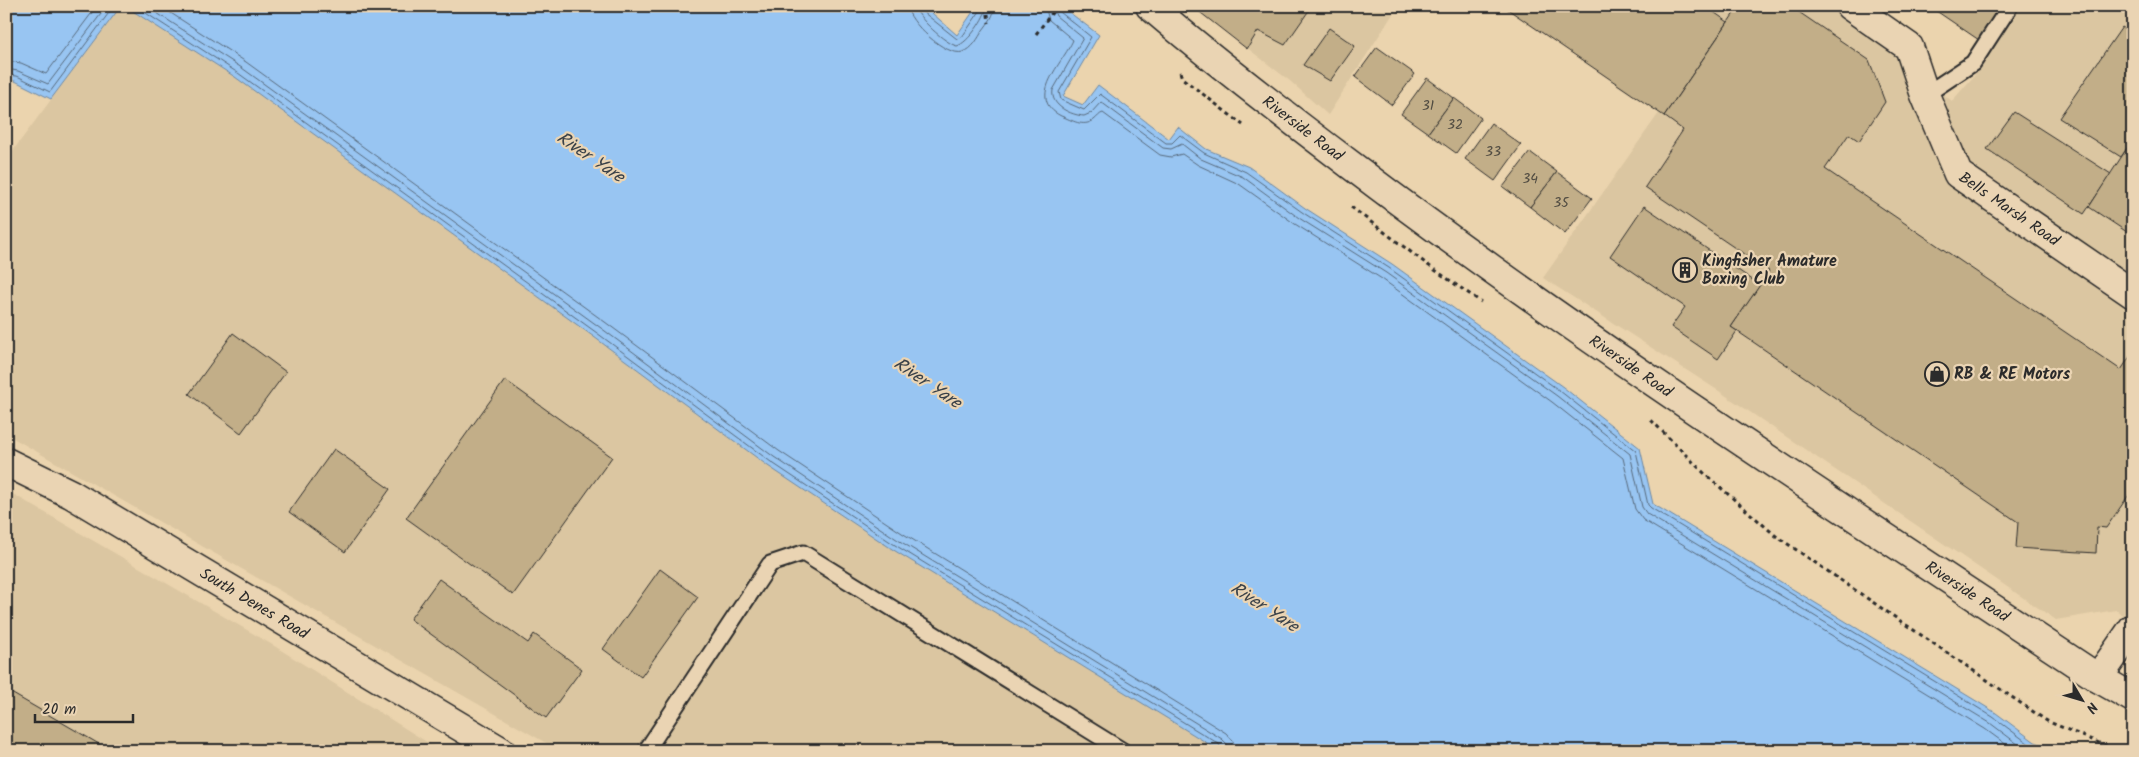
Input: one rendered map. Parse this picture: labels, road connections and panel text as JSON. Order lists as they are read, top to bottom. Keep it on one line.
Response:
{"streets":{"street":["Riverside Road","Bells Marsh Road","South Denes Road"]},"water":["River Yare"],"places":{"building":["Kingfisher Amature Boxing Club"],"shop":["RB & RE Motors"]},"house_numbers":["31","32","33","34","35"],"scale_bar":"20 m","north":"bottom right"}
